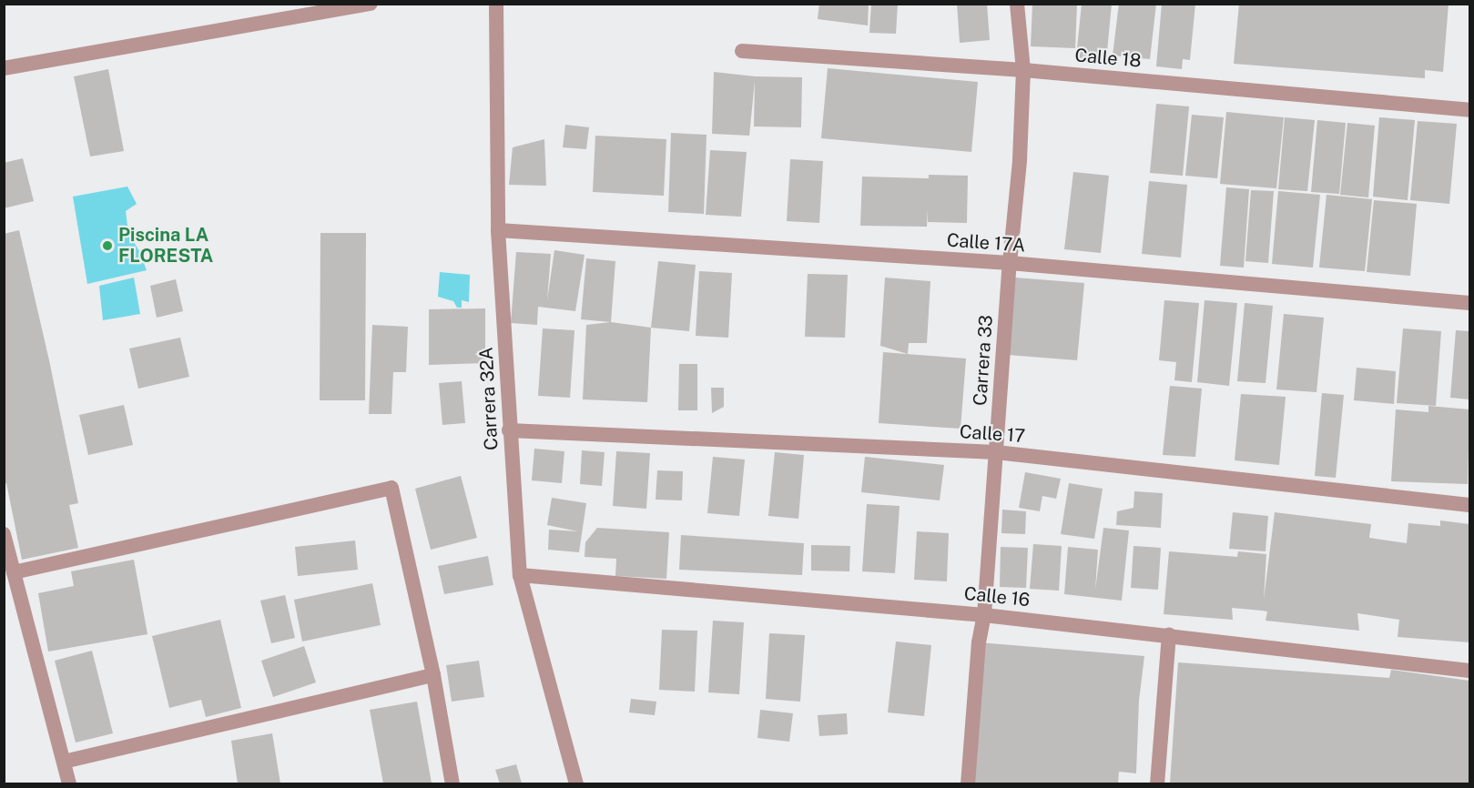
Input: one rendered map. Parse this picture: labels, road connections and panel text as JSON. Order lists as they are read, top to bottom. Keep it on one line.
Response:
{"streets":{"street":["Calle 18","Calle 17A","Carrera 33","Carrera 32A","Calle 17","Calle 16"]},"crossings":[["Calle 18","Carrera 33"],["Calle 17A","Carrera 33"],["Calle 17A","Carrera 32A"],["Carrera 33","Calle 17"],["Carrera 33","Calle 16"],["Carrera 32A","Calle 17"],["Carrera 32A","Calle 16"]],"places":["Piscina LA FLORESTA"]}
